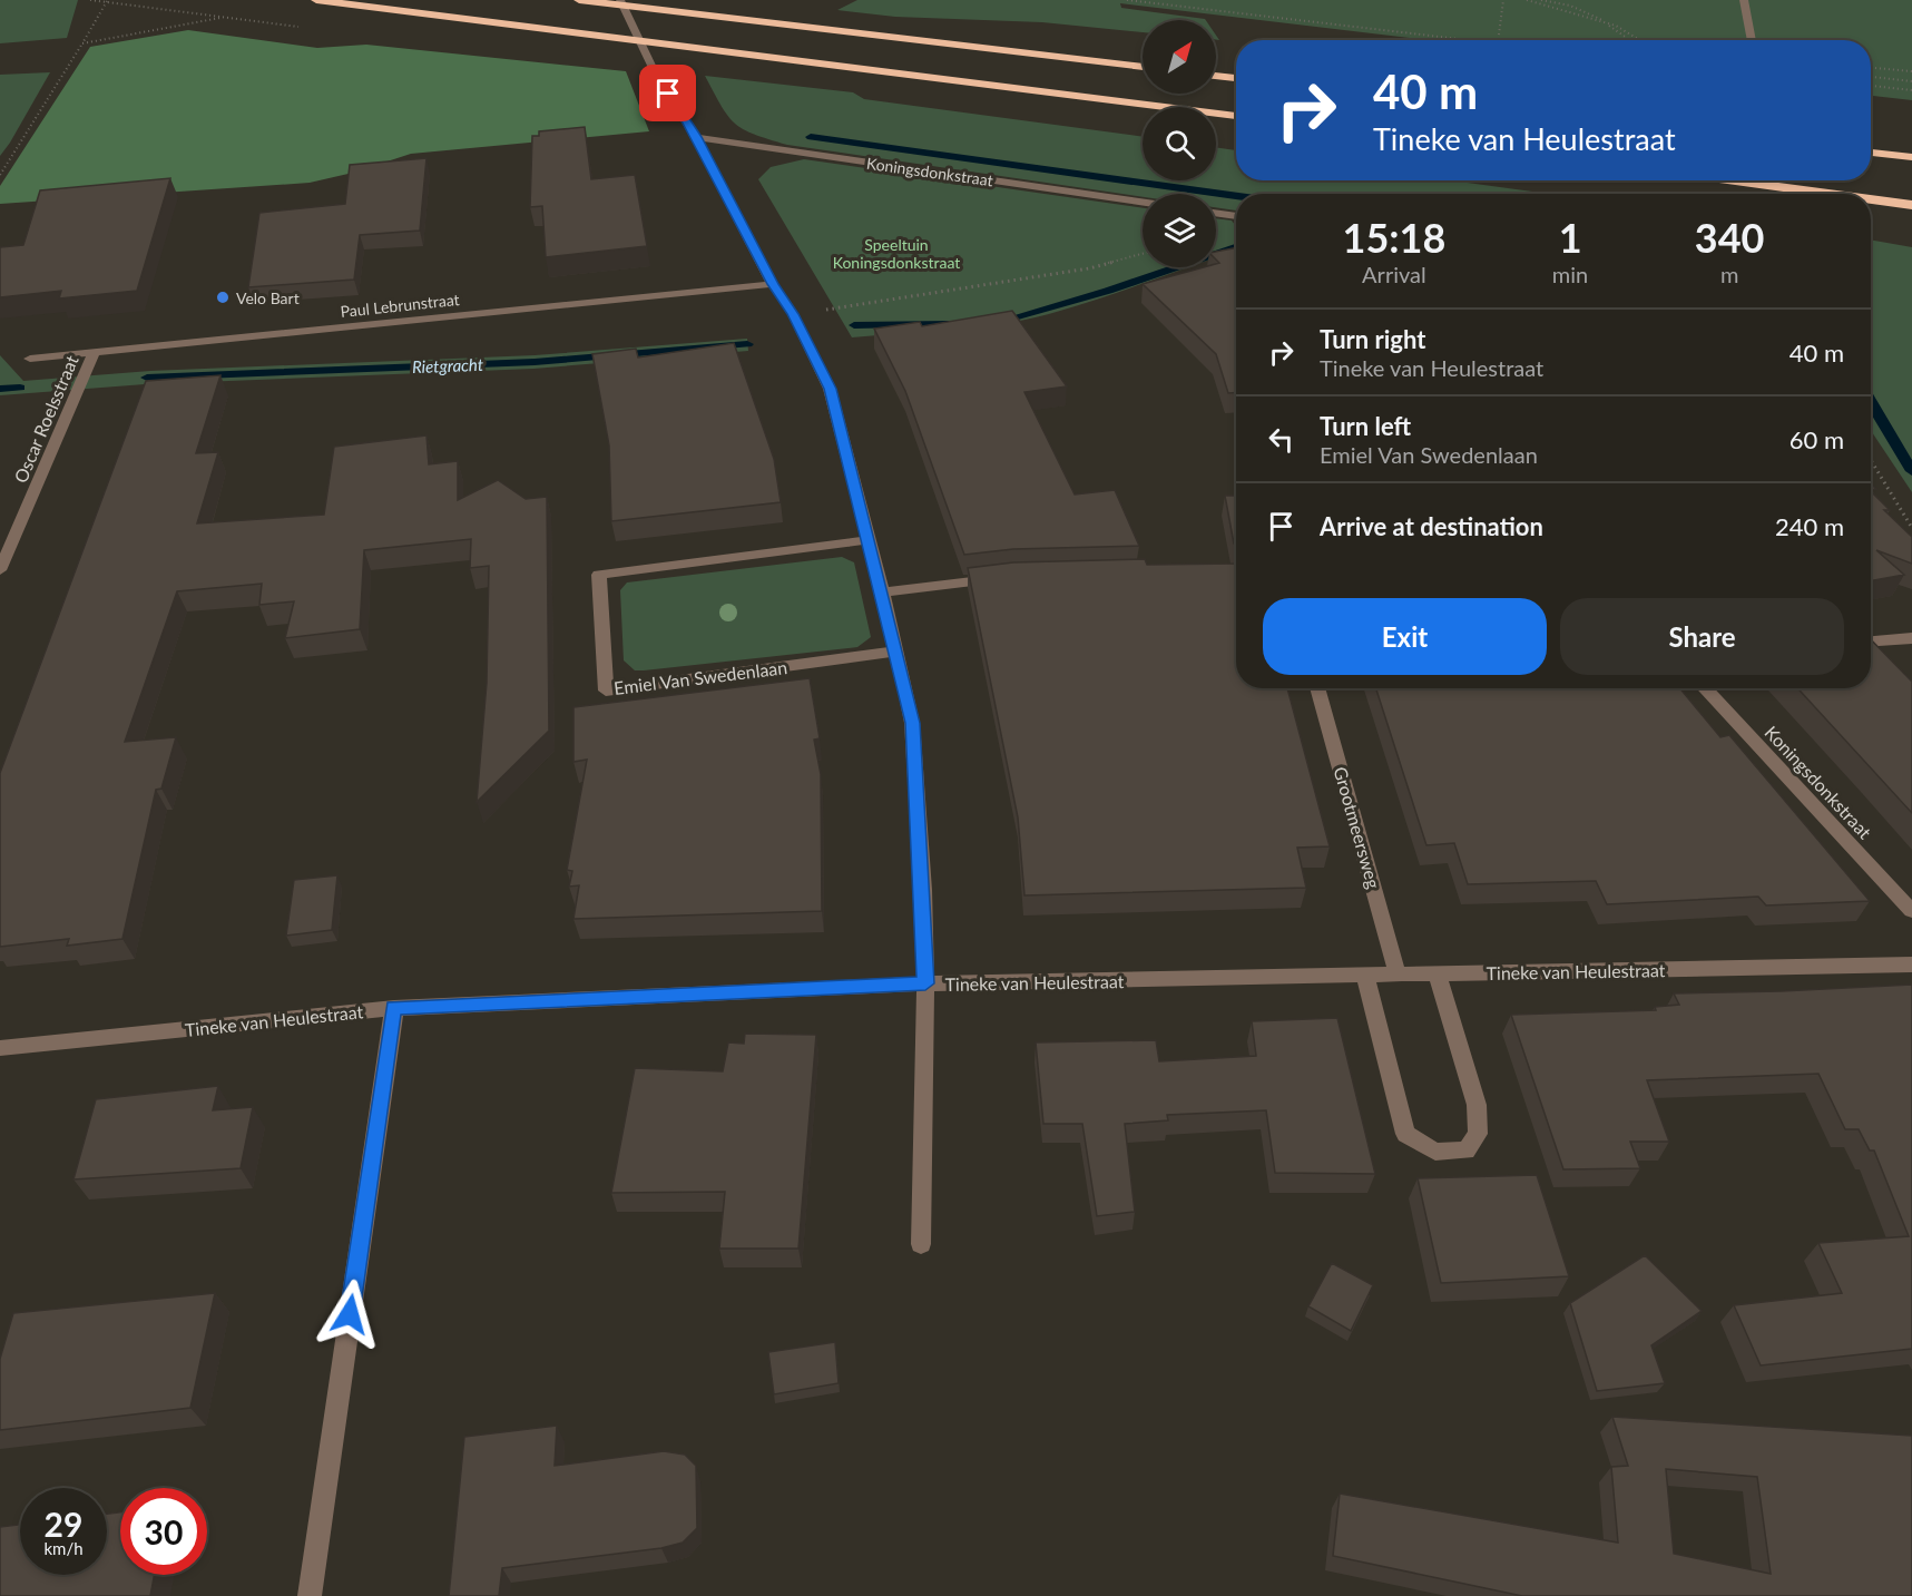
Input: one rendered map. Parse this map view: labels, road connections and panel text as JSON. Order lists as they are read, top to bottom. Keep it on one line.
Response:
{"streets":{"street":["Koningsdonkstraat","Paul Lebrunstraat","Oscar Roelsstraat","Emiel Van Swedenlaan","Grootmeersweg","Tineke van Heulestraat"]},"crossings":[["Paul Lebrunstraat","Oscar Roelsstraat"],["Grootmeersweg","Tineke van Heulestraat"]],"water":["Rietgracht"],"parks":["Speeltuin Koningsdonkstraat"],"places":["Velo Bart"],"north":"top right","page":{"turn":["40 m","Tineke van Heulestraat"],"eta":["15:18","Arrival","1","min","340","m"],"list":[{"name":"Turn right","note":"Tineke van Heulestraat","value":"40 m"},{"name":"Turn left","note":"Emiel Van Swedenlaan","value":"60 m"},{"name":"Arrive at destination","value":"240 m"}],"buttons":["Exit","Share"],"speed":"29 km/h","limit":"30"}}
